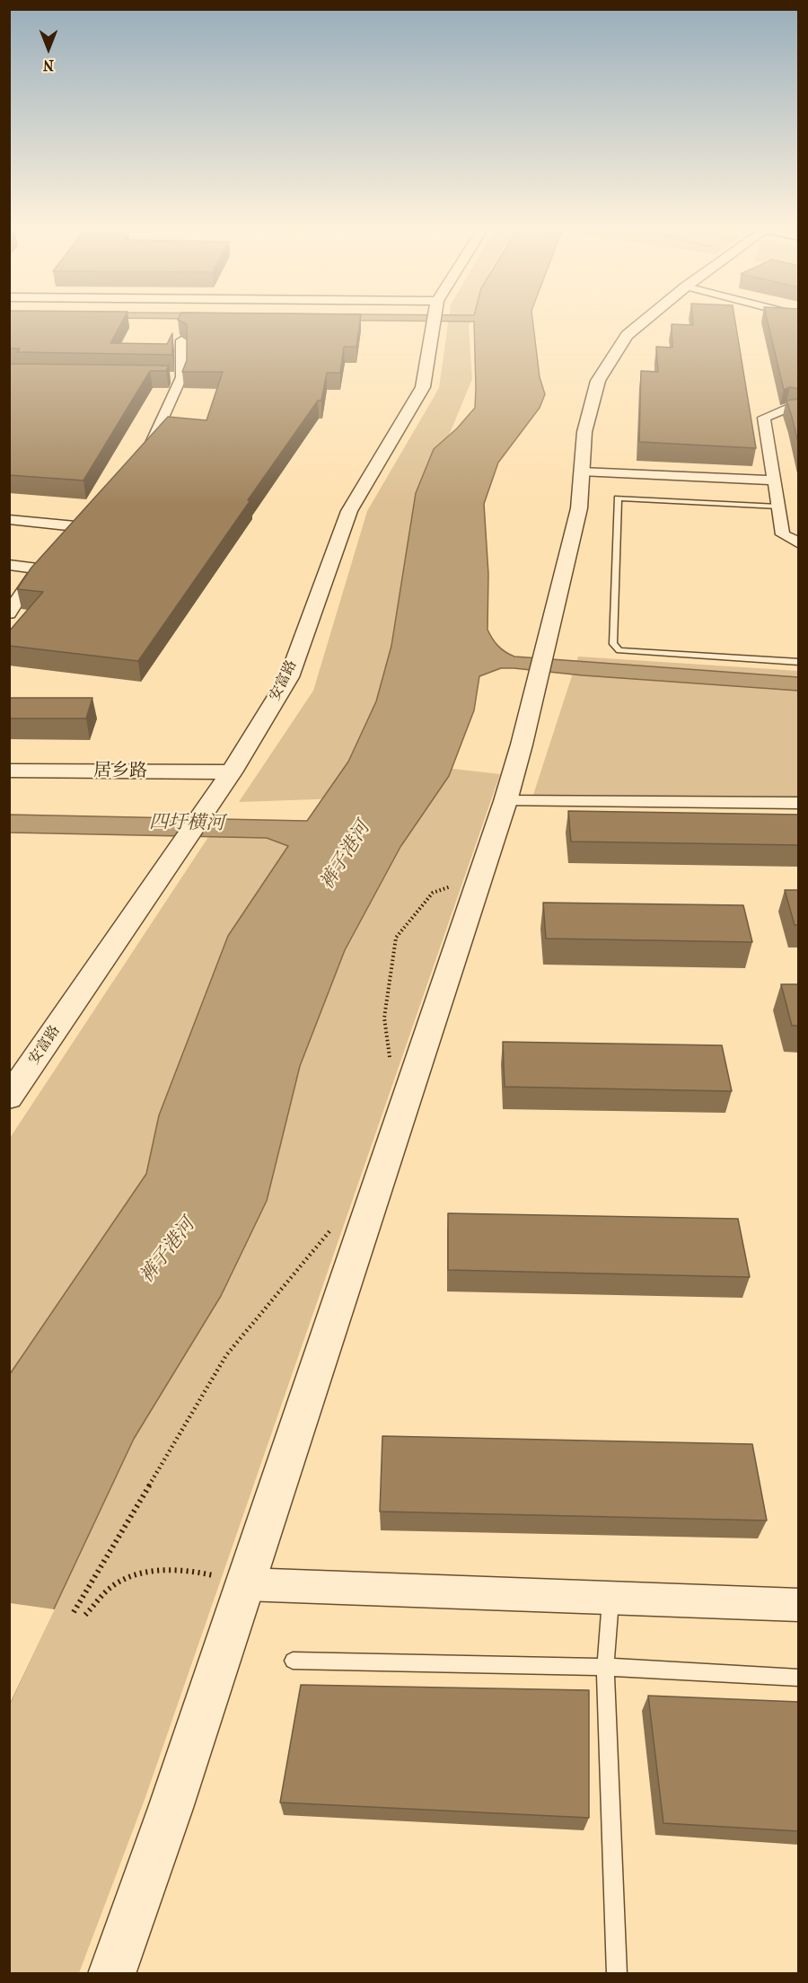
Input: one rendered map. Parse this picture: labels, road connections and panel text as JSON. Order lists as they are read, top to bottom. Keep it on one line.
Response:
{"streets":{"street":["安富路","居乡路"]},"crossings":[["安富路","居乡路"]],"water":["四圩横河","裤子港河"],"north":"bottom"}
